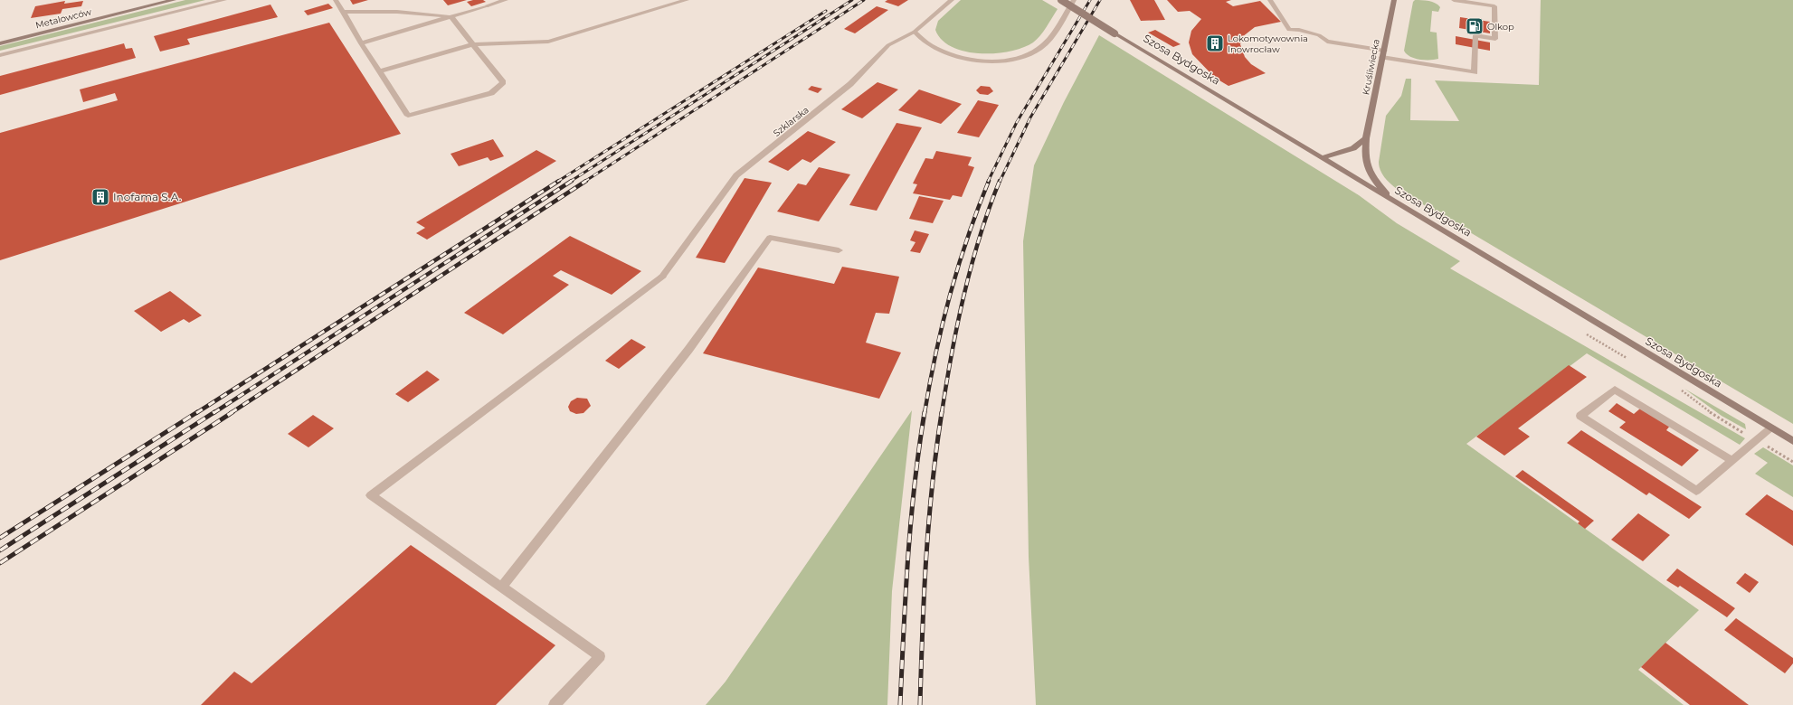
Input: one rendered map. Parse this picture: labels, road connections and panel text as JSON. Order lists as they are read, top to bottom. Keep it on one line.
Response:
{"streets":{"main road":["Metalowców","Szosa Bydgoska","Kruśliwiecka"],"street":["Szklarska"]},"crossings":[["Szosa Bydgoska","Kruśliwiecka"]],"places":{"fuel station":["Olkop"],"building":["Lokomotywownia Inowrocław","Inofama S.A."]}}
